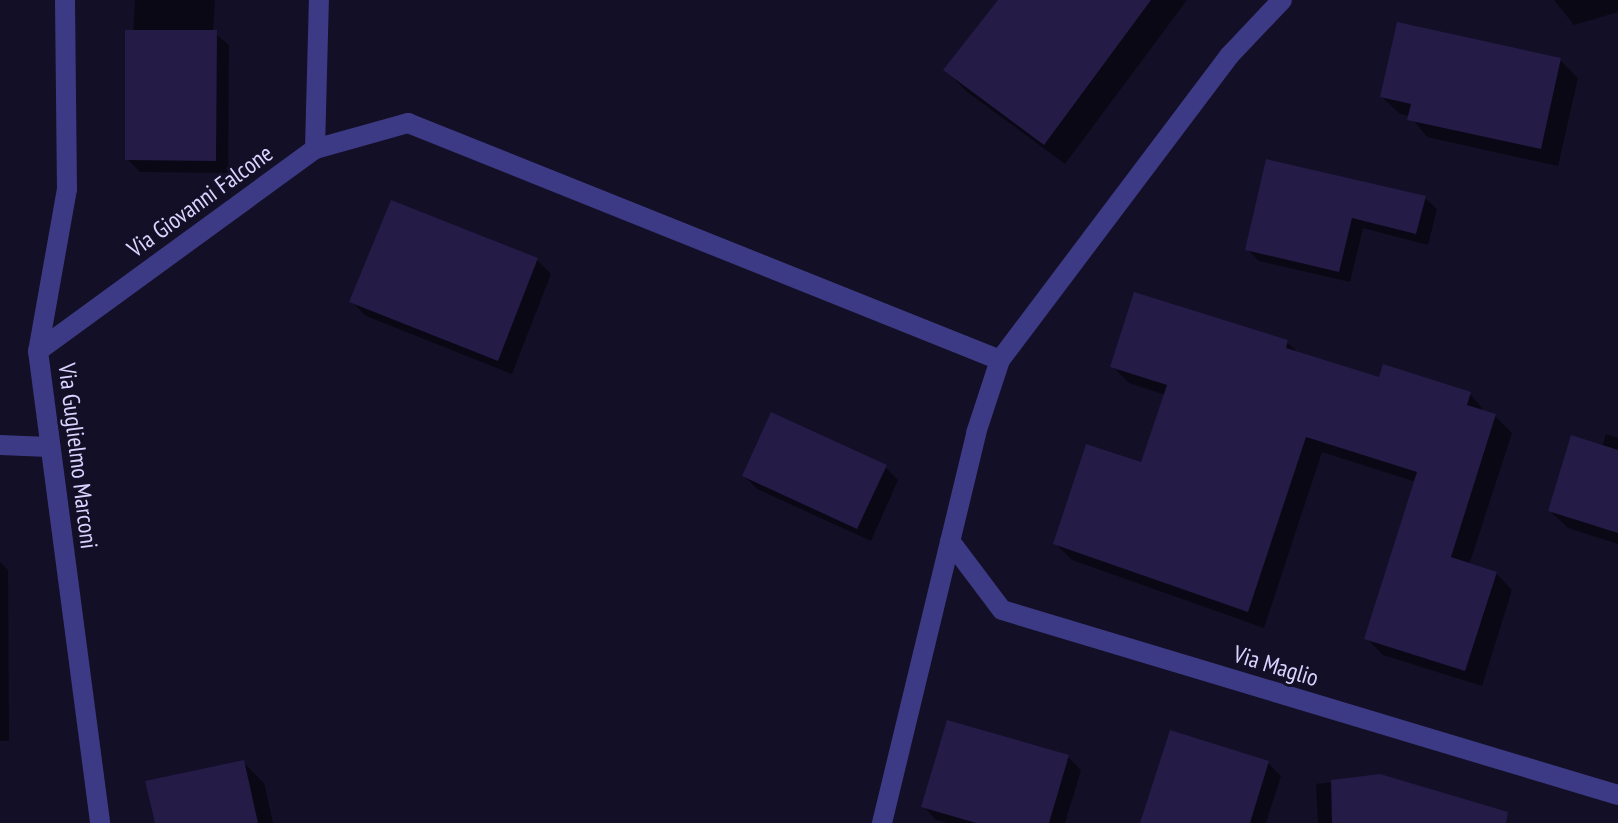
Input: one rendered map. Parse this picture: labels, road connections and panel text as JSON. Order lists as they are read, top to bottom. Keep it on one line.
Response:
{"streets":{"street":["Via Giovanni Falcone","Via Guglielmo Marconi","Via Maglio"]},"crossings":[["Via Giovanni Falcone","Via Guglielmo Marconi"]]}
